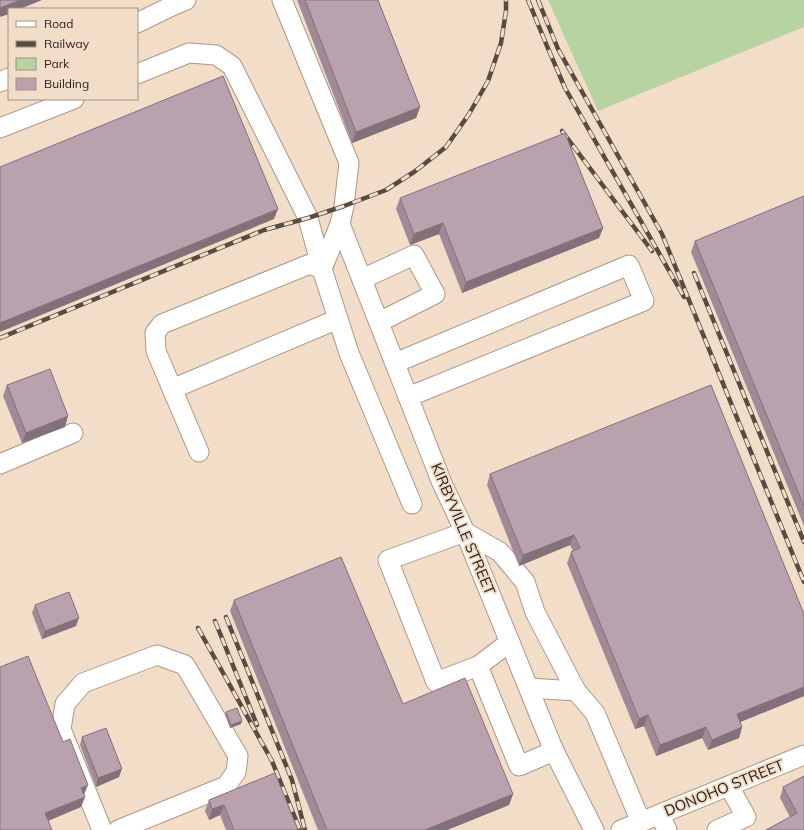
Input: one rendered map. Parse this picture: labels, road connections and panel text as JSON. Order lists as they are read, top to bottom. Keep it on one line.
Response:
{"streets":{"street":["KIRBYVILLE STREET","DONOHO STREET"]},"legend":["Road","Railway","Park","Building"]}
